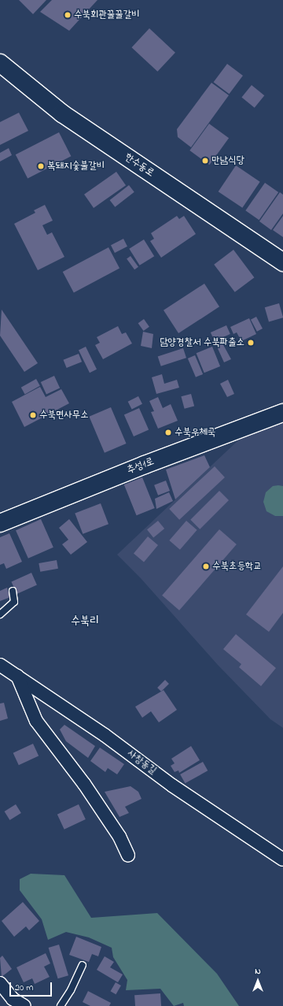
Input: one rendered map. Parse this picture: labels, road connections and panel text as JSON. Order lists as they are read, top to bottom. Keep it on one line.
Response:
{"streets":{"street":["한수동로","추성1로","사창동길"]},"districts":["수북리"],"places":["수북회관꿀꿀갈비","만남식당","복돼지숯불갈비","담양경찰서 수북파출소","수북면사무소","수북우체국","수북초등학교"],"scale_bar":"20 m","north":"top"}
